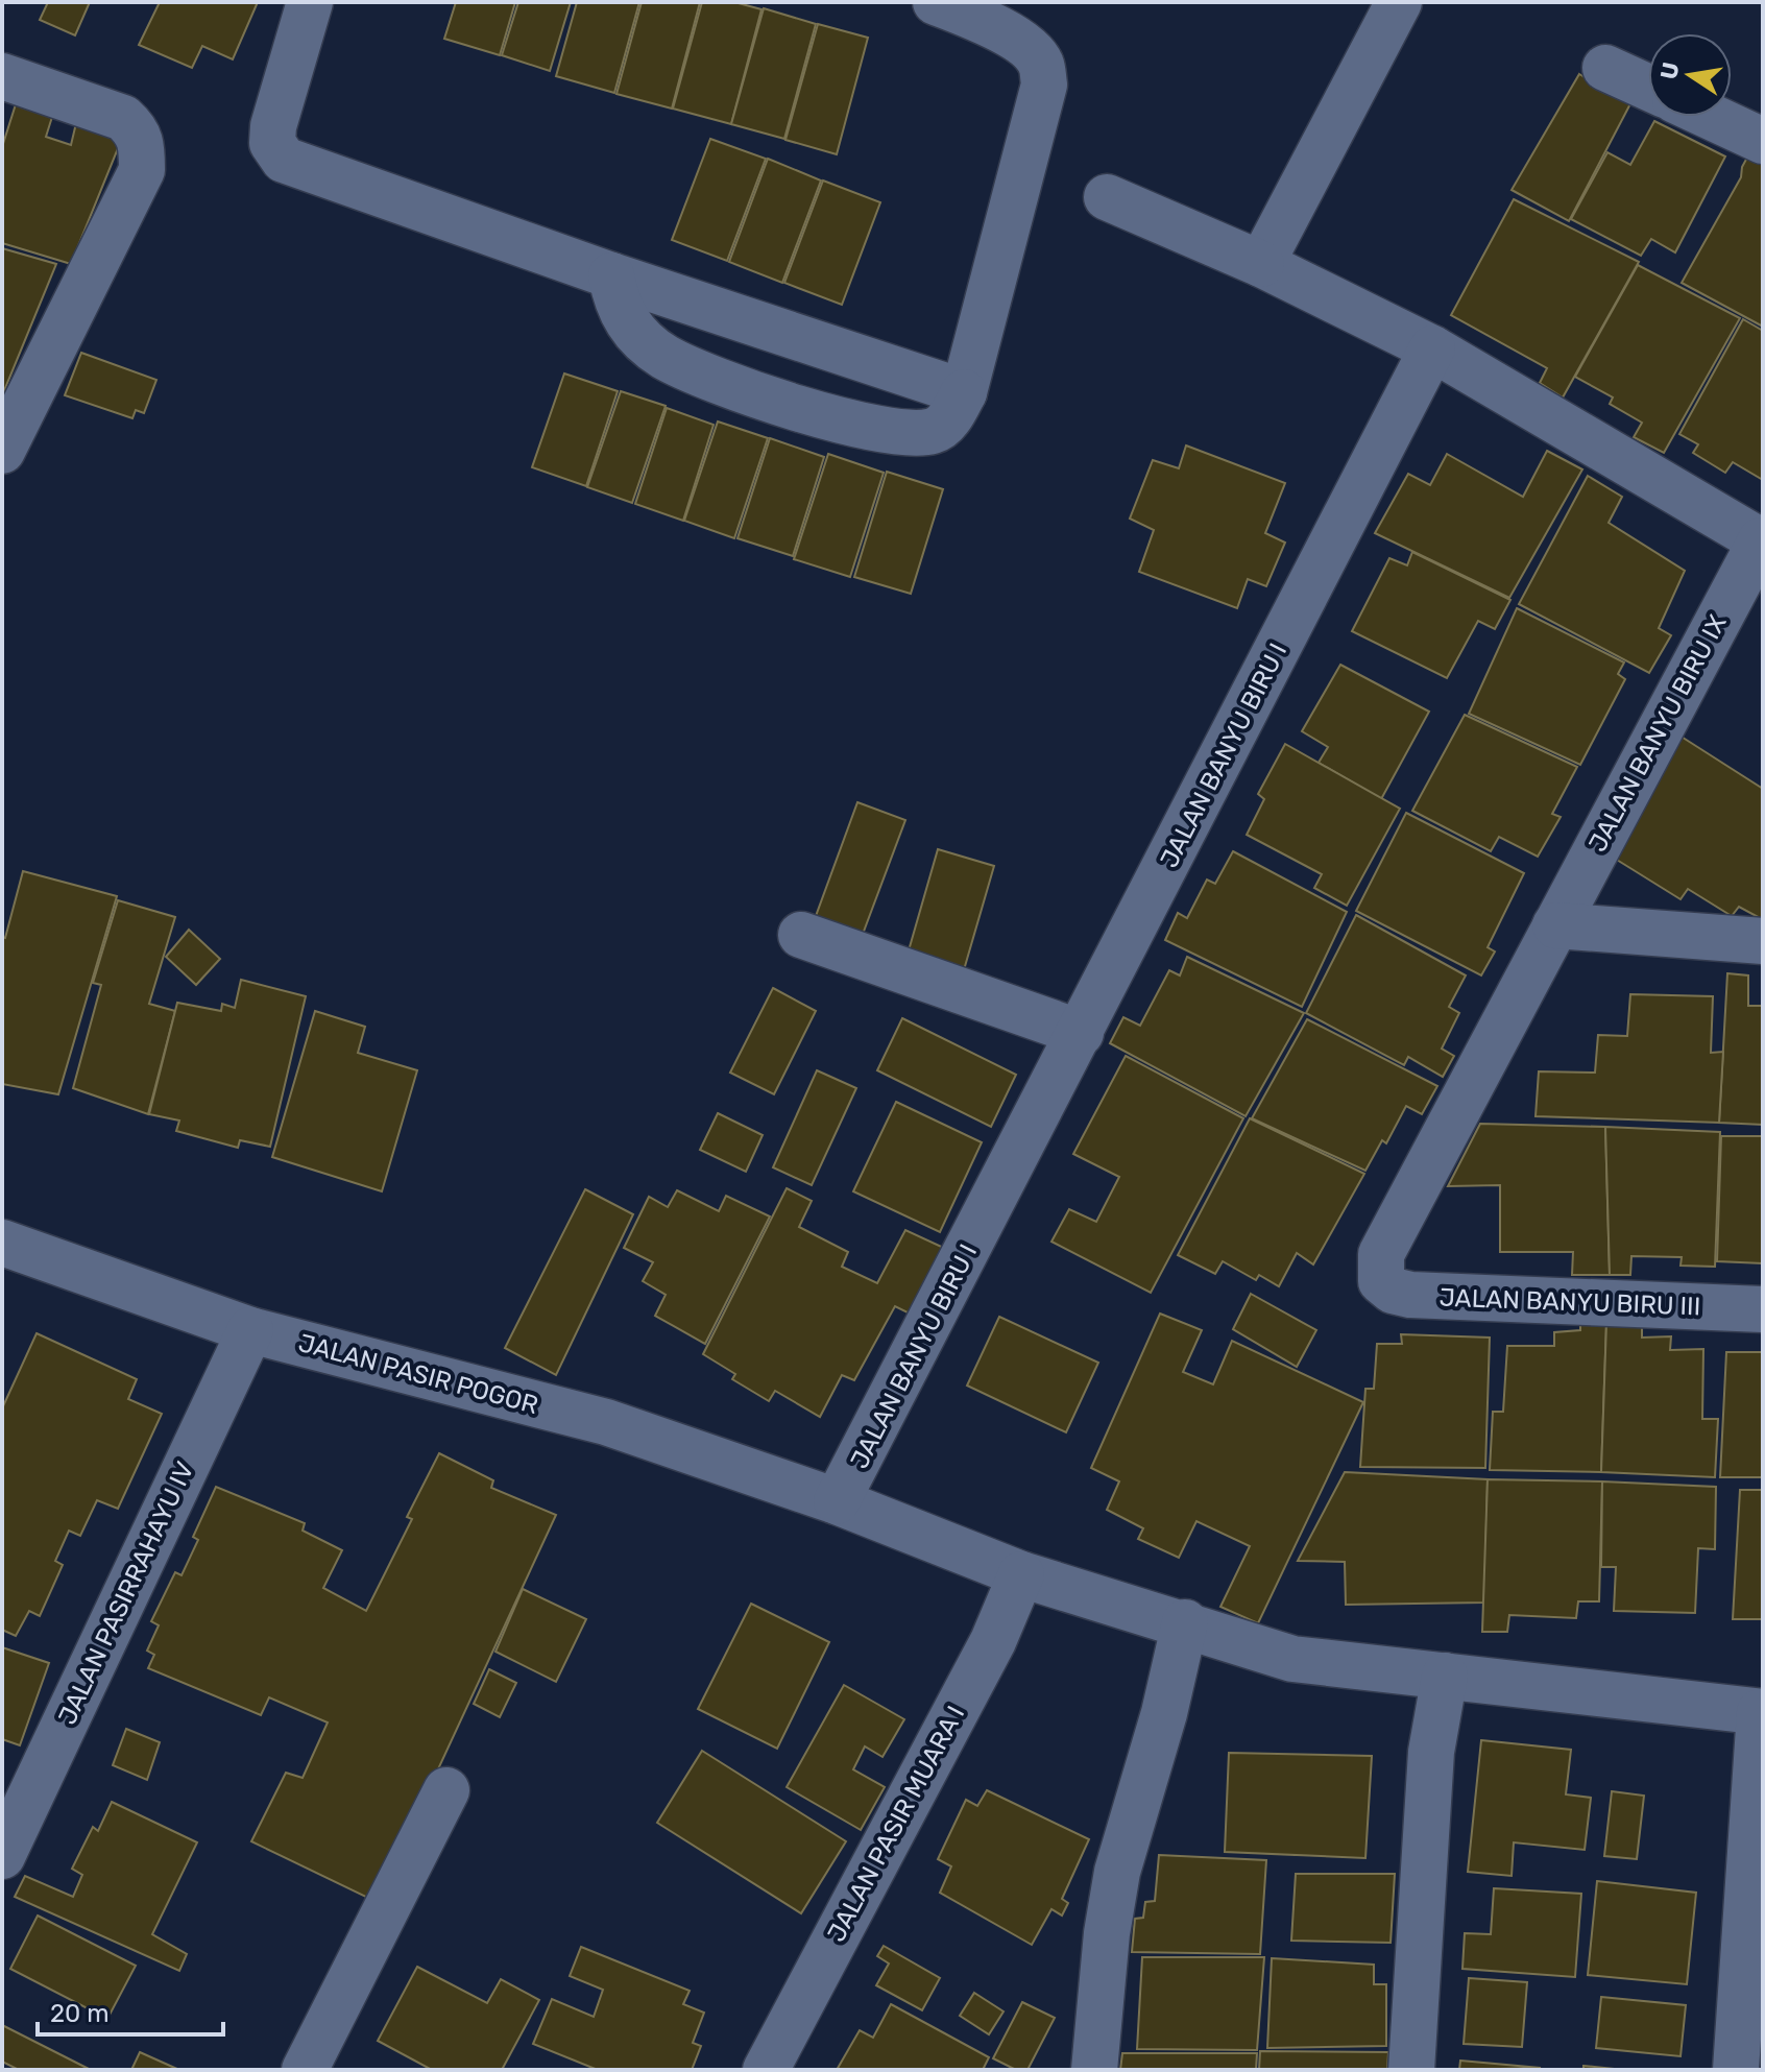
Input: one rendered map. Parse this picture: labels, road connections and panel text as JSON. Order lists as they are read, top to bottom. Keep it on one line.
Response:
{"streets":{"street":["JALAN BANYU BIRU IX","JALAN BANYU BIRU I","JALAN BANYU BIRU III","JALAN PASIR POGOR","JALAN PASIRRAHAYU IV","JALAN PASIR MUARA I"]},"crossings":[["JALAN BANYU BIRU IX","JALAN BANYU BIRU III"],["JALAN BANYU BIRU I","JALAN PASIR POGOR"],["JALAN PASIR POGOR","JALAN PASIRRAHAYU IV"],["JALAN PASIR POGOR","JALAN PASIR MUARA I"]],"scale_bar":"20 m","north":"left"}
